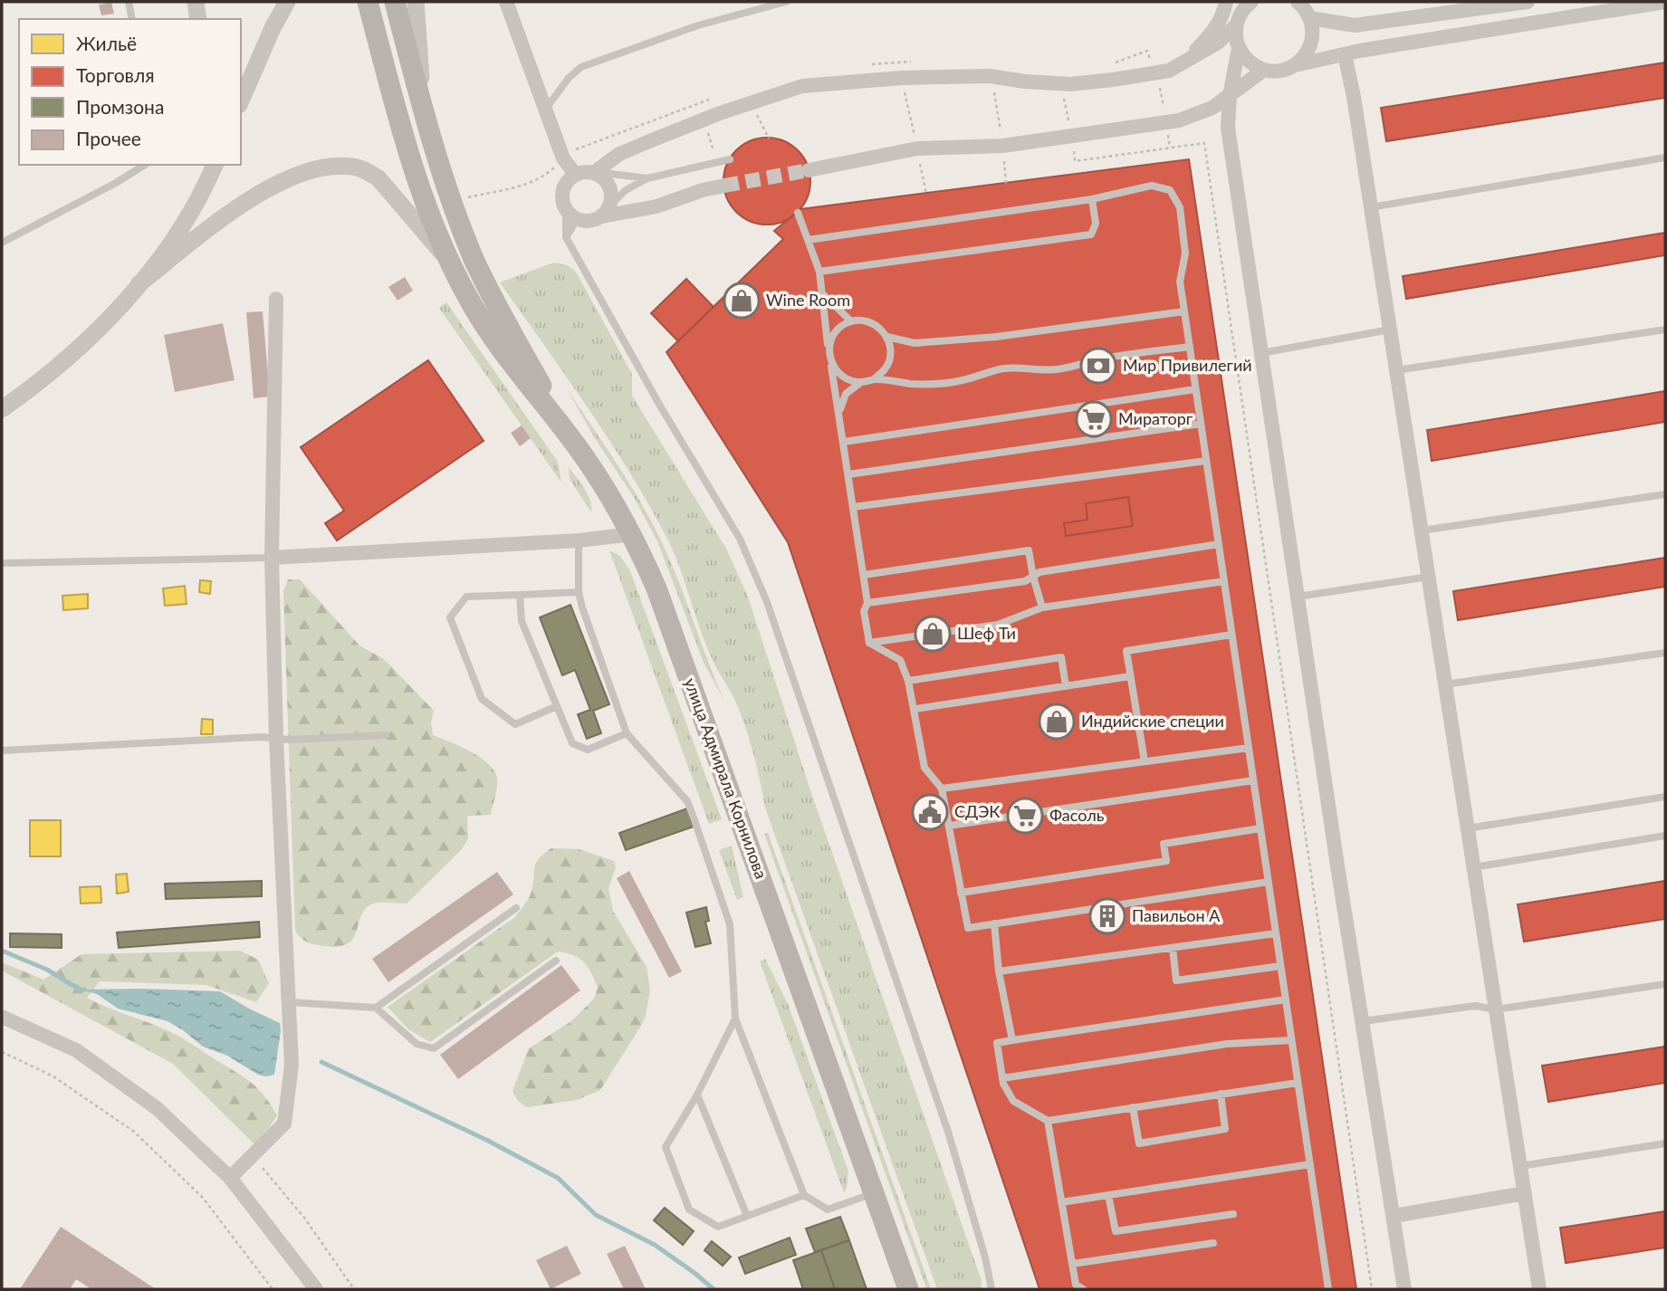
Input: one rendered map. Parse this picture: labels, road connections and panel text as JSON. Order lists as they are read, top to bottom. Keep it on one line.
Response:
{"streets":{"main road":["улица Адмирала Корнилова"]},"places":{"shop":["Wine Room","Шеф Ти","Индийские специи"],"bank":["Мир Привилегий"],"supermarket":["Мираторг","Фасоль"],"public building":["СДЭК"],"building":["Павильон А"]},"legend":["Жильё","Торговля","Промзона","Прочее"]}
